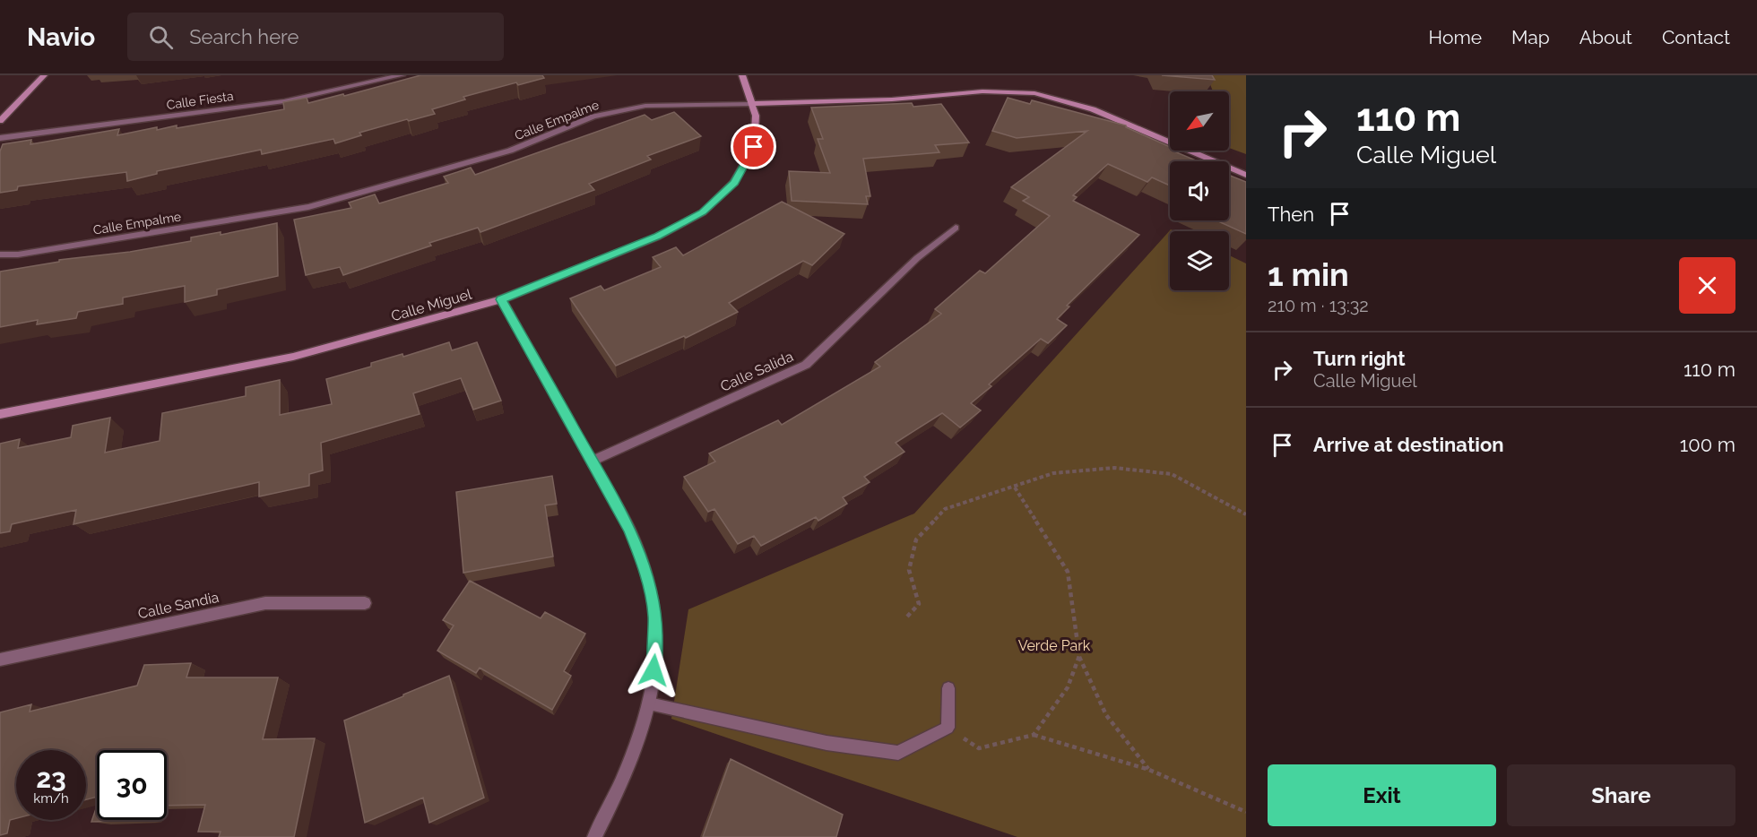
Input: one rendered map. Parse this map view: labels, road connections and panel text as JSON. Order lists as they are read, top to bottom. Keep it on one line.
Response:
{"streets":{"street":["Calle Fiesta","Calle Empalme","Calle Miguel","Calle Salida","Calle Sandia"]},"crossings":[["Calle Empalme","Calle Miguel"]],"parks":["Verde Park"],"north":"bottom left","page":{"header":"Navio","search":"Search here","nav":["Home","Map","About","Contact"],"turn":["110 m","Calle Miguel"],"then":"Then","heading":["1 min","210 m · 13:32"],"list":[{"name":"Turn right","note":"Calle Miguel","value":"110 m"},{"name":"Arrive at destination","value":"100 m"}],"speed":"23 km/h","limit":"30","buttons":["Exit","Share"]}}
